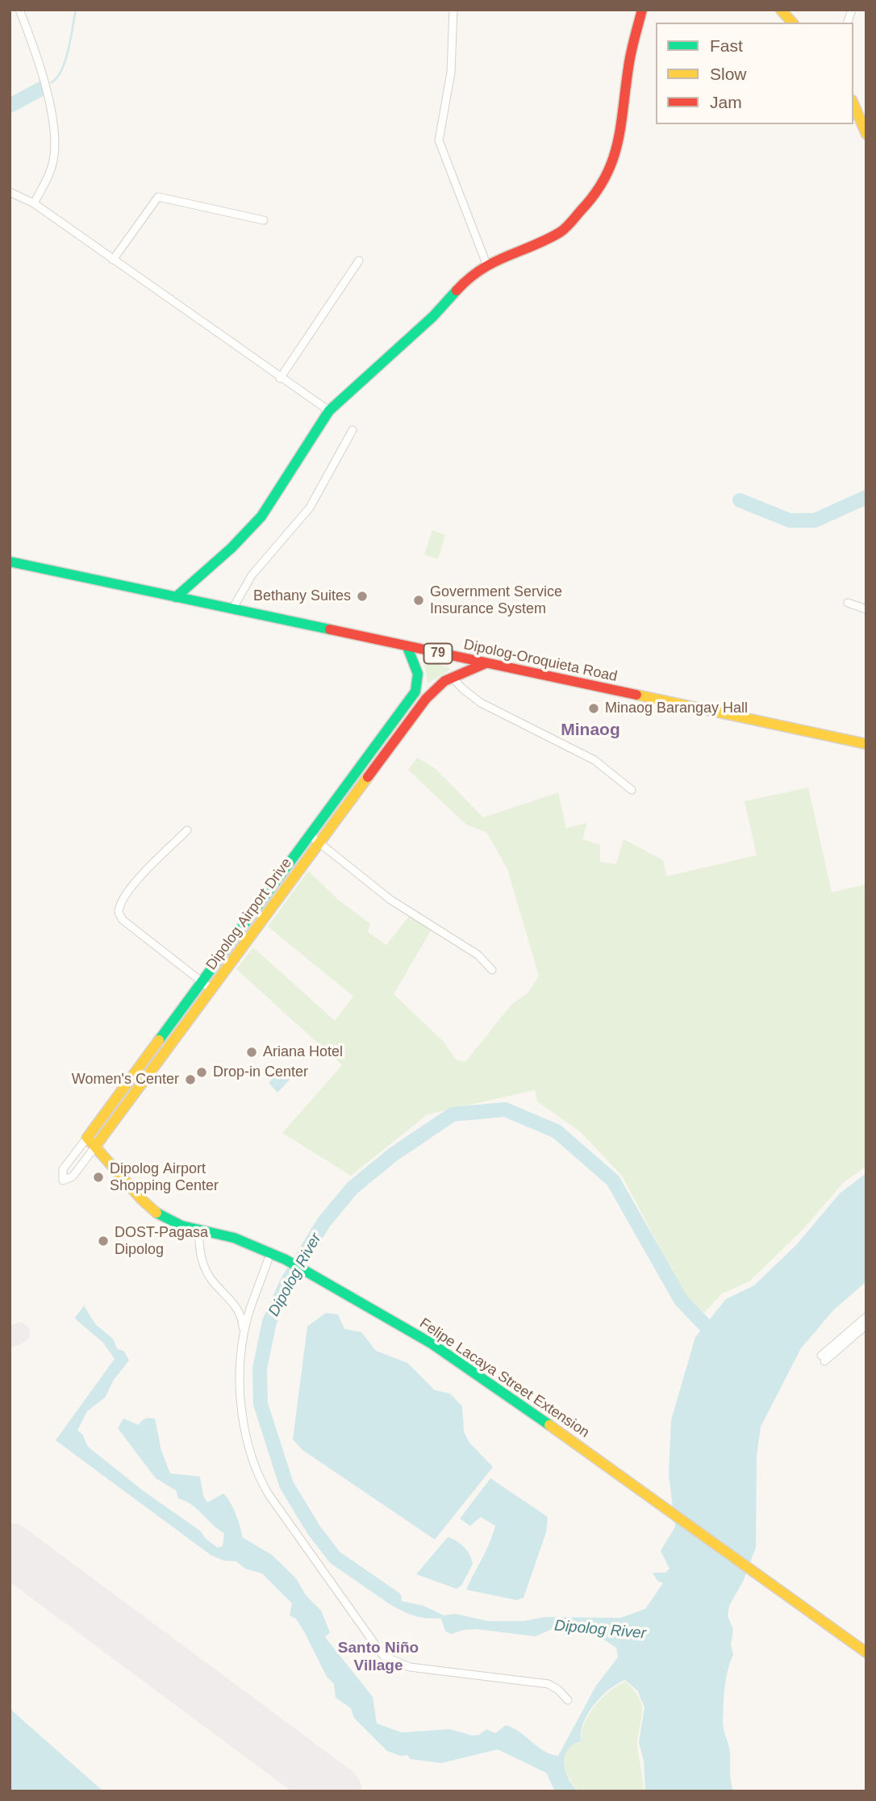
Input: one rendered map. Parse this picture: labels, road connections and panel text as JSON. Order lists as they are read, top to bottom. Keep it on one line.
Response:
{"streets":{"main road":["79","Dipolog-Oroquieta Road","Dipolog Airport Drive","Felipe Lacaya Street Extension"]},"crossings":[["Dipolog-Oroquieta Road","Dipolog Airport Drive"],["Dipolog Airport Drive","Felipe Lacaya Street Extension"]],"districts":["Minaog","Santo Niño Village"],"water":["Dipolog River"],"places":["Bethany Suites","Government Service Insurance System","Minaog Barangay Hall","Ariana Hotel","Drop-in Center","Women's Center","Dipolog Airport Shopping Center","DOST-Pagasa Dipolog"],"legend":["Fast","Slow","Jam"]}
